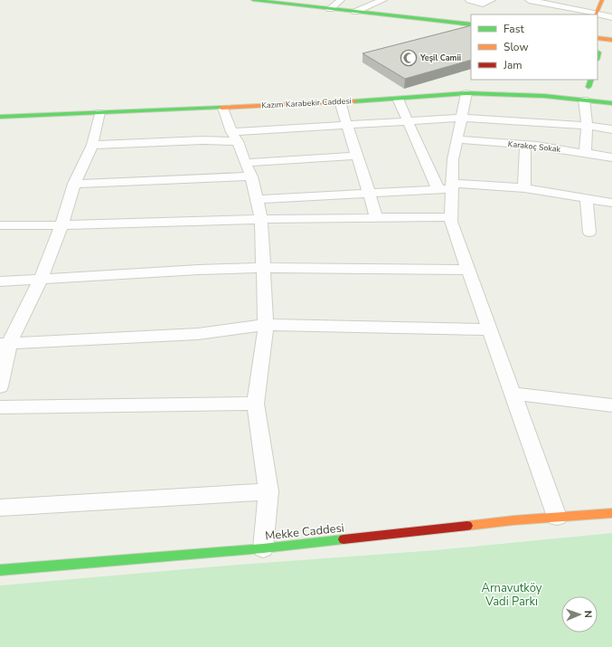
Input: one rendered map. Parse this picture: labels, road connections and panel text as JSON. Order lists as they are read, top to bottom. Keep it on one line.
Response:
{"streets":{"main road":["Kazım Karabekir Caddesi","Mekke Caddesi"],"street":["Karakoç Sokak"]},"parks":["Arnavutköy Vadi Parkı"],"places":{"mosque":["Yeşil Camii"]},"legend":["Fast","Slow","Jam"],"north":"right"}
